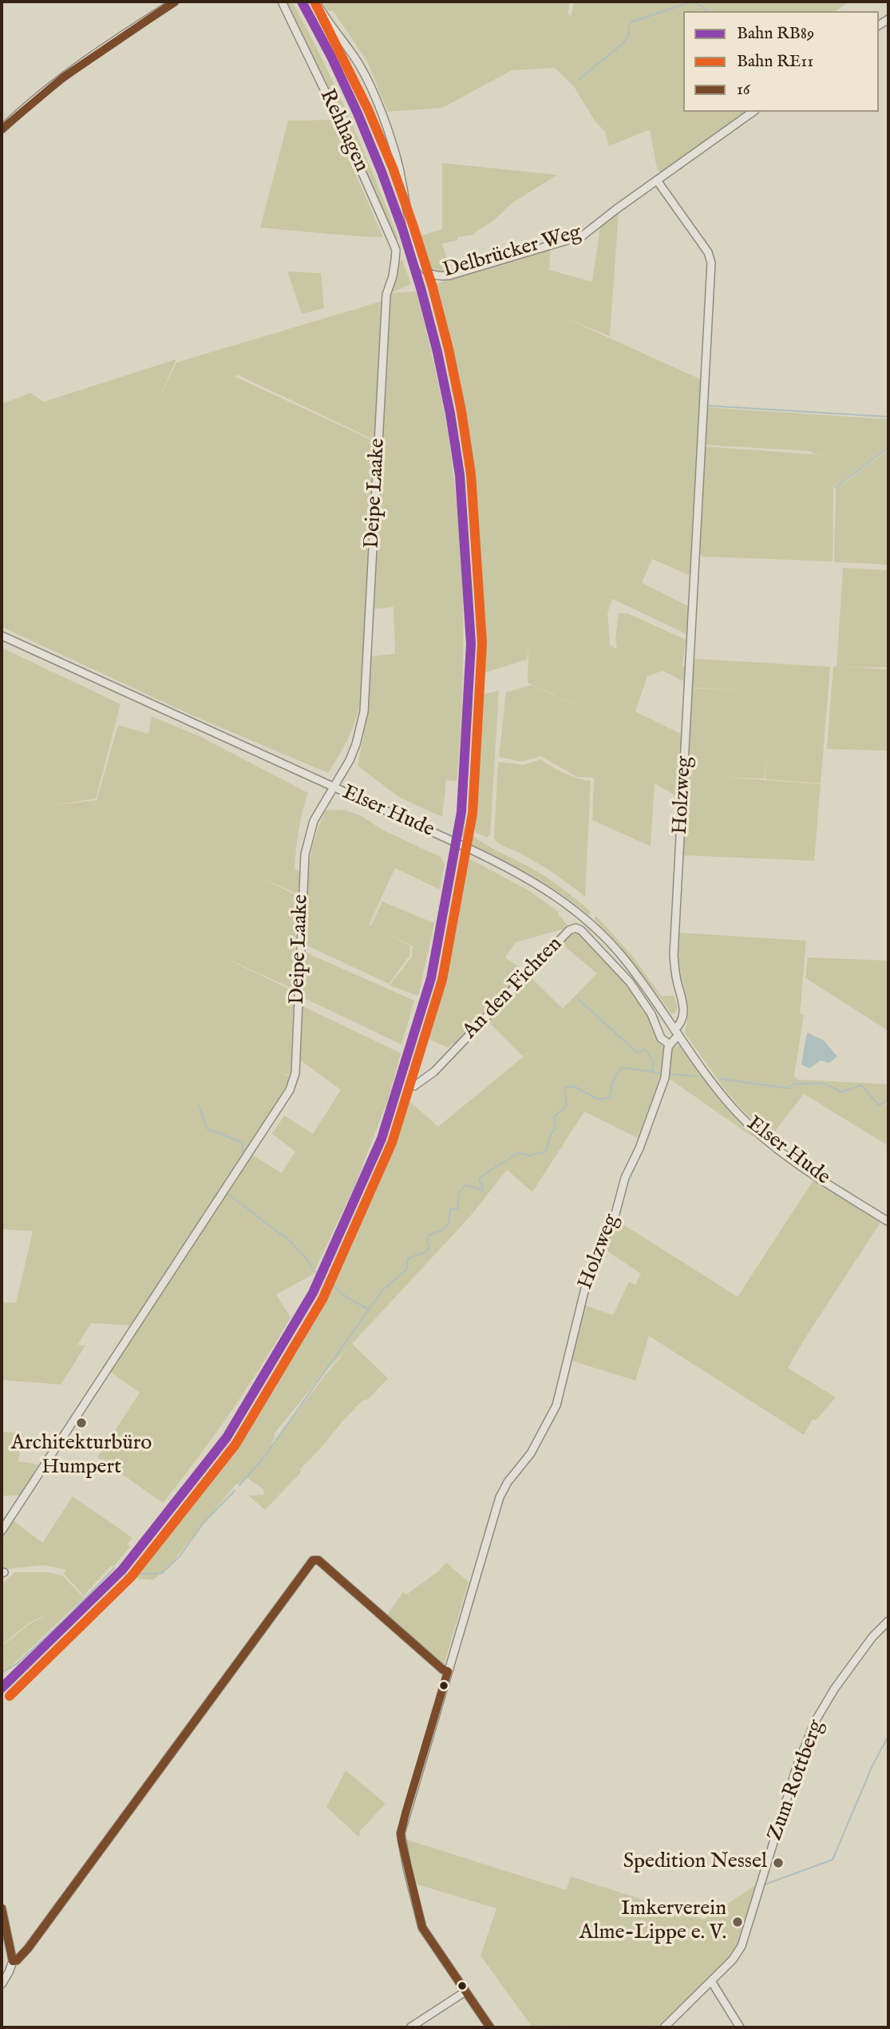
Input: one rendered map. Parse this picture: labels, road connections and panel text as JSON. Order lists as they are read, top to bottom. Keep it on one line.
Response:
{"streets":{"street":["Rehhagen","Delbrücker Weg","Deipe Laake","Holzweg","Elser Hude","An den Fichten","Zum Rottberg"]},"crossings":[["Rehhagen","Deipe Laake"],["Delbrücker Weg","Holzweg"],["Deipe Laake","Elser Hude"],["Holzweg","Elser Hude"],["Holzweg","An den Fichten"]],"places":["Architekturbüro Humpert","Spedition Nessel","Imkerverein Alme-Lippe e. V."],"lines":["rail line RB89","rail line RE11","transit line 16"],"legend":["Bahn RB89","Bahn RE11","16"]}
